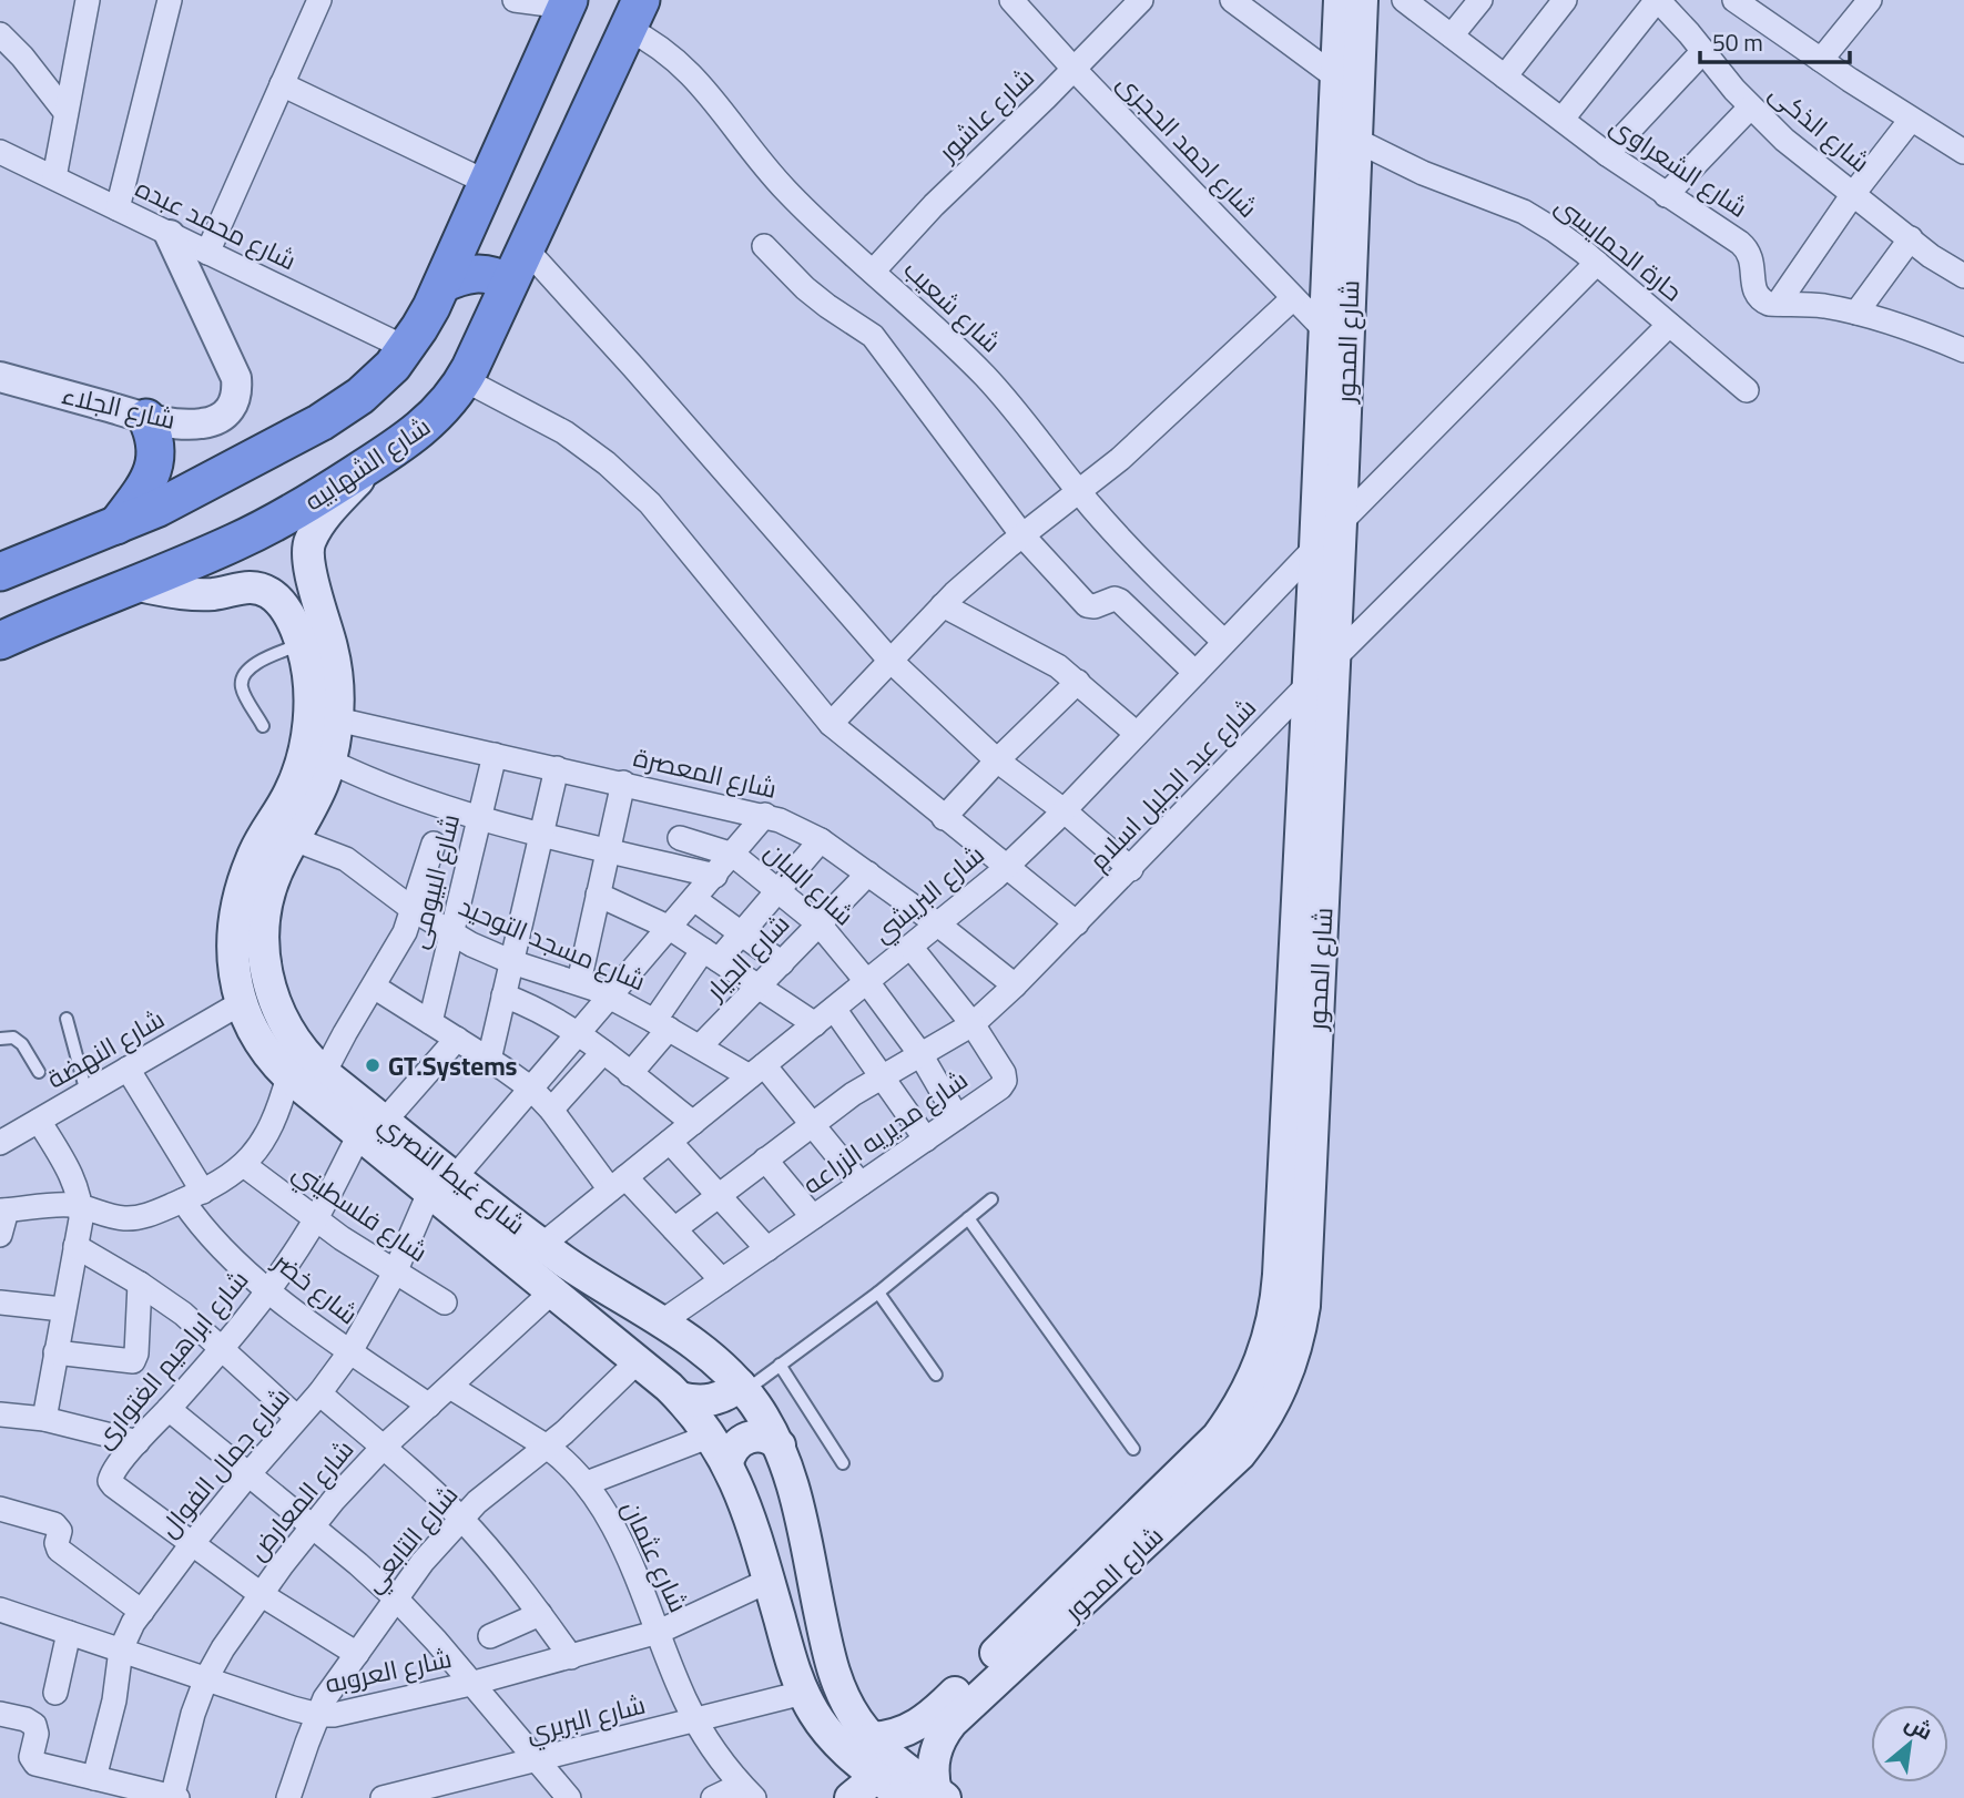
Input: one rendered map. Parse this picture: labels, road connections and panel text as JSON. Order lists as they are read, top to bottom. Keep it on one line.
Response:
{"streets":{"highway":["شارع الشهابيه"],"main road":["شارع المحور","شارع غيط النصري"],"street":["شارع عاشور","شارع الذكى","شارع احمد الحجرى","شارع الشعراوى","شارع محمد عبده","حارة الحمايسى","شارع شعيب","شارع الجلاء","شارع المعصرة","شارع عبد الجليل اسلام","شارع البيومى","شارع اللبان","شارع البريشي","شارع مسجد التوحيد","شارع الجيار","شارع النهضة","شارع مديريه الزراعه","شارع فلسطيني","شارع خضر","شارع ابراهيم الغتوارى","شارع جمال الفوال","شارع المعارض","شارع التابعي","شارع عثمان","شارع العروبه","شارع البربري"]},"crossings":[["شارع عاشور","شارع احمد الحجرى"],["شارع عاشور","شارع شعيب"],["شارع احمد الحجرى","شارع المحور"],["شارع محمد عبده","شارع الجلاء"],["حارة الحمايسى","شارع المحور"],["حارة الحمايسى","شارع عبد الجليل اسلام"],["شارع شعيب","شارع الشهابيه"],["شارع شعيب","شارع البريشي"],["شارع المحور","شارع عبد الجليل اسلام"],["شارع المحور","شارع البريشي"],["شارع المحور","شارع غيط النصري"],["شارع الشهابيه","شارع غيط النصري"],["شارع المعصرة","شارع عبد الجليل اسلام"],["شارع المعصرة","شارع البيومى"],["شارع المعصرة","شارع البريشي"],["شارع المعصرة","شارع الجيار"],["شارع المعصرة","شارع غيط النصري"],["شارع عبد الجليل اسلام","شارع اللبان"],["شارع عبد الجليل اسلام","شارع مسجد التوحيد"],["شارع عبد الجليل اسلام","شارع مديريه الزراعه"],["شارع البيومى","شارع مسجد التوحيد"],["شارع اللبان","شارع البريشي"],["شارع اللبان","شارع الجيار"],["شارع اللبان","شارع مديريه الزراعه"],["شارع البريشي","شارع مسجد التوحيد"],["شارع البريشي","شارع مديريه الزراعه"],["شارع البريشي","شارع غيط النصري"],["شارع مسجد التوحيد","شارع الجيار"],["شارع مسجد التوحيد","شارع مديريه الزراعه"],["شارع مسجد التوحيد","شارع غيط النصري"],["شارع النهضة","شارع غيط النصري"],["شارع النهضة","شارع خضر"],["شارع مديريه الزراعه","شارع غيط النصري"],["شارع غيط النصري","شارع ابراهيم الغتوارى"],["شارع غيط النصري","شارع جمال الفوال"],["شارع غيط النصري","شارع المعارض"],["شارع غيط النصري","شارع التابعي"],["شارع غيط النصري","شارع العروبه"],["شارع غيط النصري","شارع البربري"],["شارع فلسطيني","شارع ابراهيم الغتوارى"],["شارع فلسطيني","شارع جمال الفوال"],["شارع خضر","شارع ابراهيم الغتوارى"],["شارع خضر","شارع جمال الفوال"],["شارع خضر","شارع المعارض"],["شارع ابراهيم الغتوارى","شارع جمال الفوال"],["شارع ابراهيم الغتوارى","شارع المعارض"],["شارع ابراهيم الغتوارى","شارع التابعي"],["شارع جمال الفوال","شارع العروبه"],["شارع المعارض","شارع عثمان"],["شارع المعارض","شارع العروبه"],["شارع التابعي","شارع عثمان"],["شارع التابعي","شارع العروبه"],["شارع عثمان","شارع العروبه"],["شارع عثمان","شارع البربري"]],"places":["GT.Systems"],"scale_bar":"50 m","north":"top right"}
